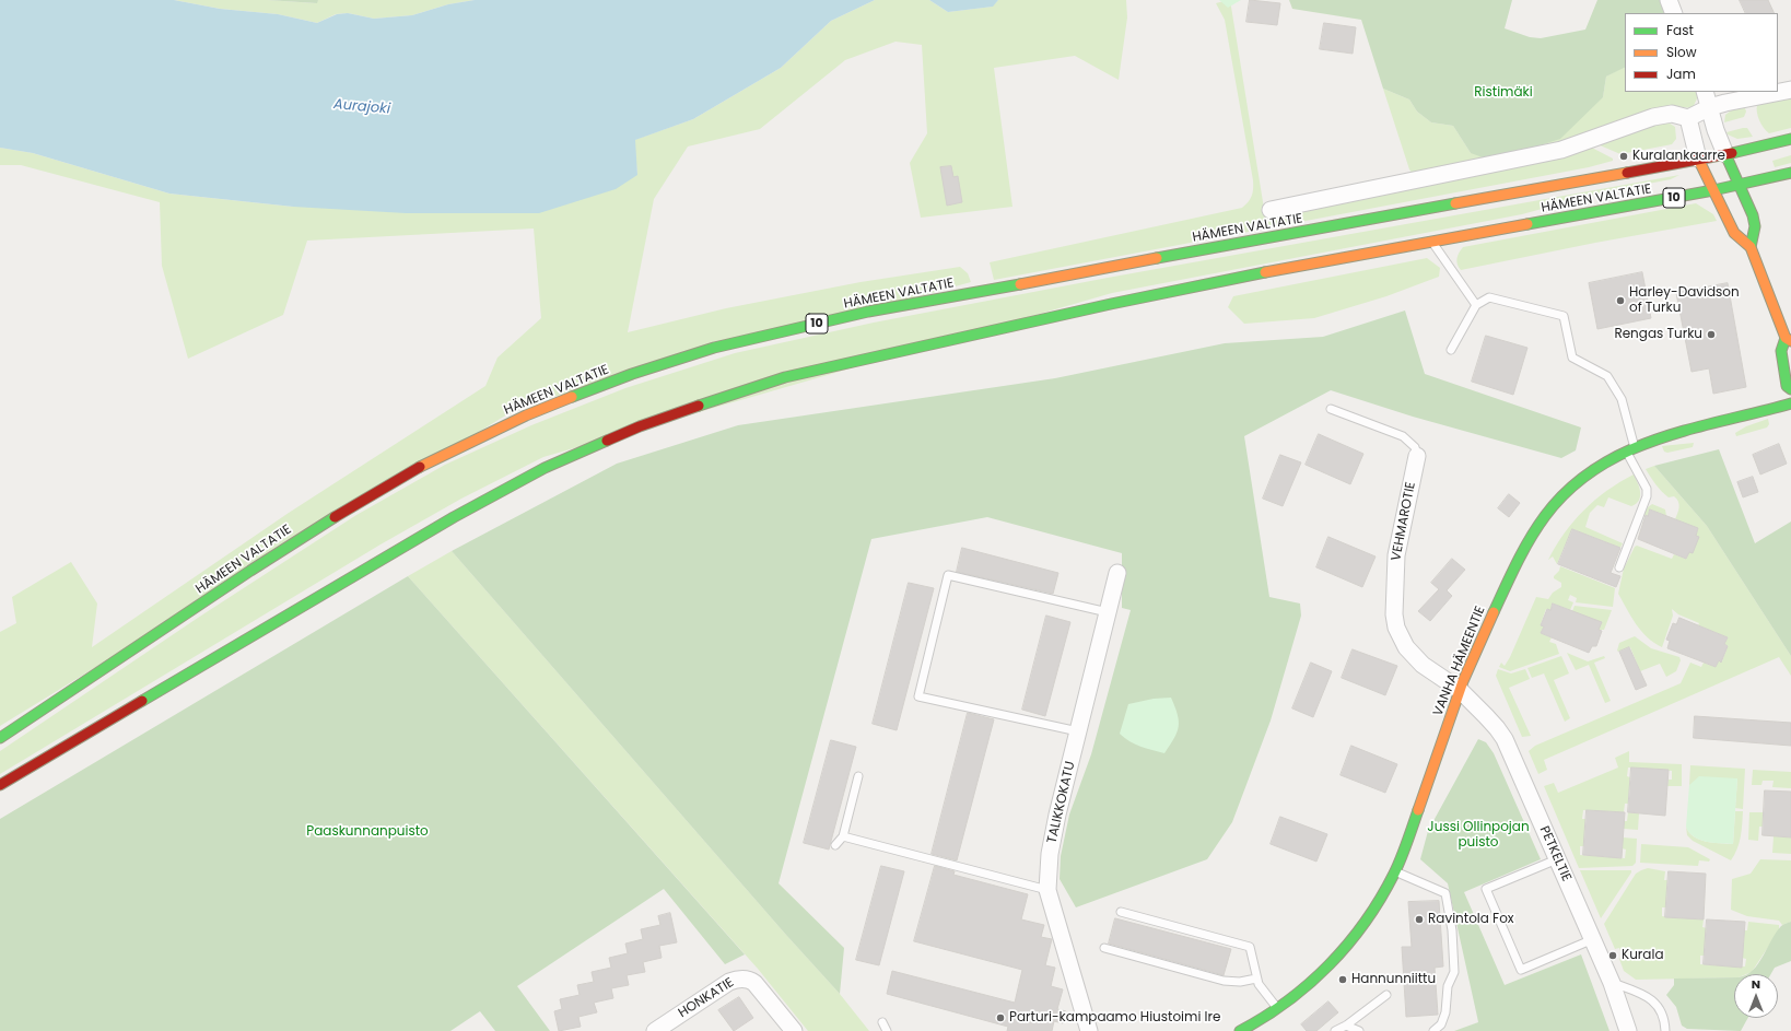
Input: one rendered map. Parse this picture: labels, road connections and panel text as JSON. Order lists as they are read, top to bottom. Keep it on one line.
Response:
{"streets":{"main road":["10","HÄMEEN VALTATIE","VANHA HÄMEENTIE"],"street":["VEHMAROTIE","TALIKKOKATU","PETKELTIE","HONKATIE"]},"crossings":[["VEHMAROTIE","VANHA HÄMEENTIE"],["VEHMAROTIE","PETKELTIE"],["VANHA HÄMEENTIE","PETKELTIE"]],"water":["Aurajoki"],"parks":["Ristimäki","Jussi Ollinpojan puisto","Paaskunnanpuisto"],"places":["Kuralankaarre","Harley-Davidson of Turku","Rengas Turku","Ravintola Fox","Kurala","Hannunniittu","Parturi-kampaamo Hiustoimi Ire"],"legend":["Fast","Slow","Jam"],"north":"top"}
